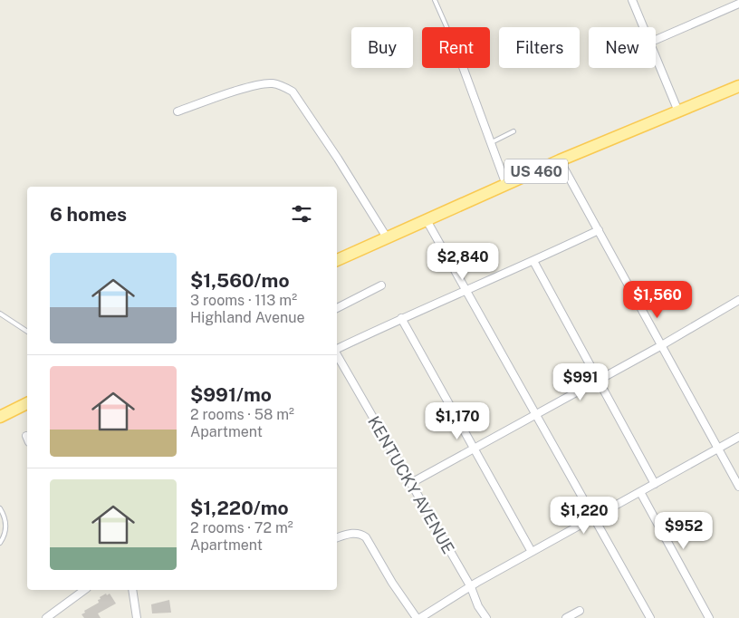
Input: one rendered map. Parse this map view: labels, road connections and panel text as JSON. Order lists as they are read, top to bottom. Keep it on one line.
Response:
{"streets":{"main road":["US 460"],"street":["KENTUCKY AVENUE"]},"page":{"chip":["Buy","Rent","Filters","New"],"heading":"6 homes","list":[{"name":"$1,560/mo","note":"3 rooms · 113 m² · Highland Avenue"},{"name":"$991/mo","note":"2 rooms · 58 m² · Apartment"},{"name":"$1,220/mo","note":"2 rooms · 72 m² · Apartment"}],"price":["$2,840","$1,560","$991","$1,170","$1,220","$952"]}}
